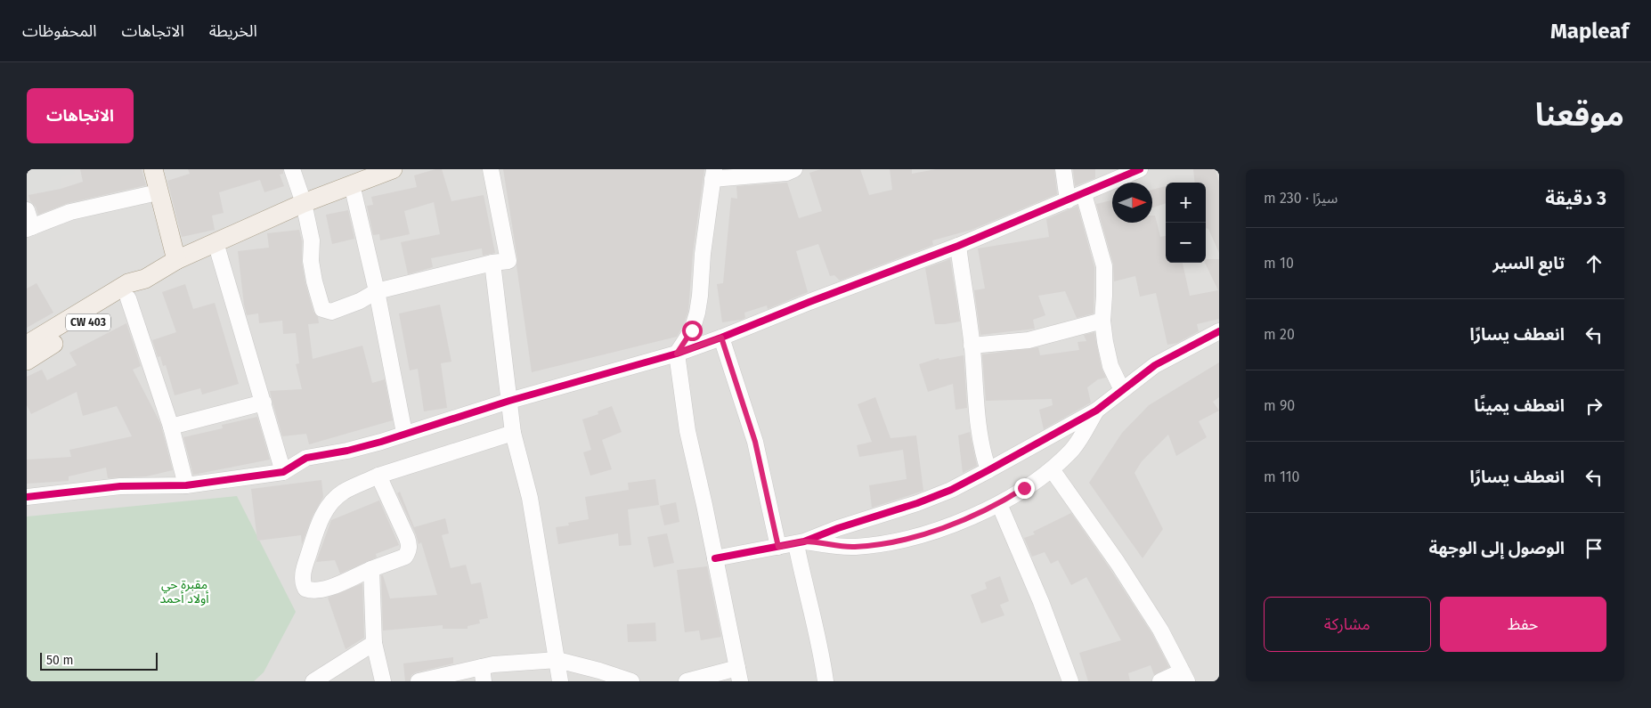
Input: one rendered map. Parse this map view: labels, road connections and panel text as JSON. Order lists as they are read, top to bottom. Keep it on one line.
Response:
{"streets":{"main road":["CW 403"]},"parks":["مقبرة حي أولاد أحمد"],"scale_bar":"50 m","north":"right","page":{"header":"Mapleaf","nav":["الخريطة","الاتجاهات","المحفوظات"],"title":"موقعنا","buttons":["الاتجاهات",["حفظ","مشاركة"]],"heading":["3 دقيقة","سيرًا · 230 m"],"map_buttons":["+","−"],"list":[["تابع السير","10 m"],["انعطف يسارًا","20 m"],["انعطف يمينًا","90 m"],["انعطف يسارًا","110 m"],"الوصول إلى الوجهة"],"scale":"50 m"}}
